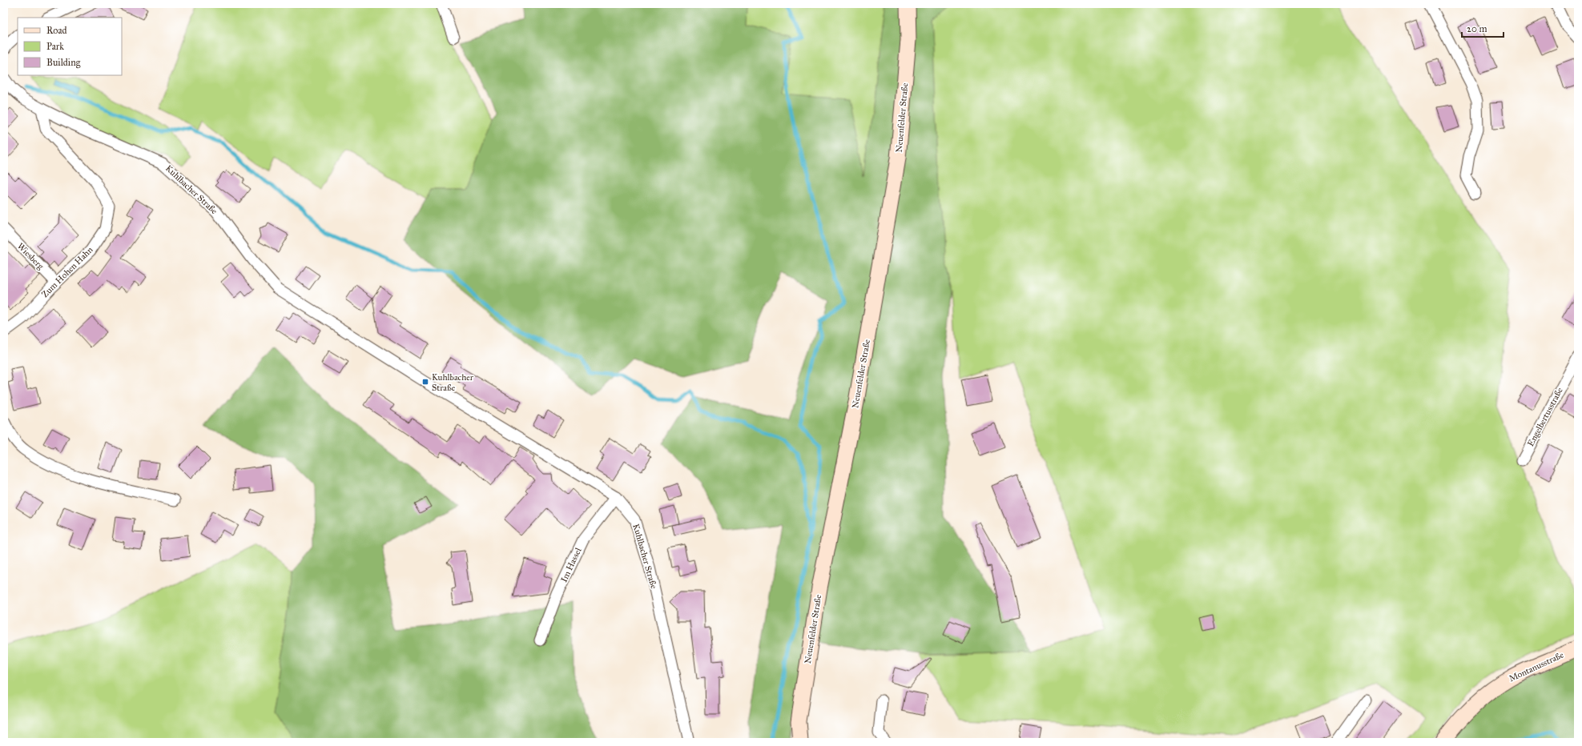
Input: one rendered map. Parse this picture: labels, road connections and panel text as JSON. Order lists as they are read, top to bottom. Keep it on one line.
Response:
{"streets":{"main road":["Neuenfelder Straße","Montanusstraße"],"street":["Kuhlbacher Straße","Wiesberg","Zum Hohen Hahn","Engelbertusstraße","Im Hassel"]},"crossings":[["Kuhlbacher Straße","Zum Hohen Hahn"],["Kuhlbacher Straße","Im Hassel"],["Wiesberg","Zum Hohen Hahn"]],"places":{"transit":["Kuhlbacher Straße"]},"legend":["Road","Park","Building"],"scale_bar":"20 m"}
